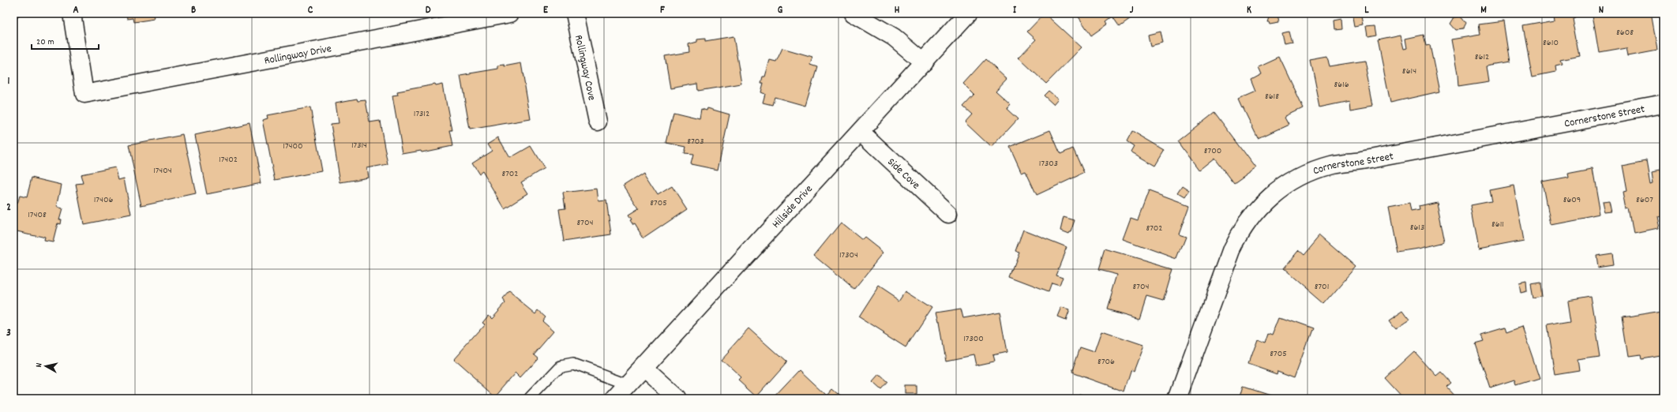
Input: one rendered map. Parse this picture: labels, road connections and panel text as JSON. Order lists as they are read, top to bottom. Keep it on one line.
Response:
{"streets":{"street":["Rollingway Drive","Rollingway Cove","Cornerstone Street","Side Cove","Hillside Drive"]},"crossings":[["Side Cove","Hillside Drive"]],"house_numbers":["8608","8610","8612","8614","8616","8618","17312","8703","17314","17400","8700","17402","17303","17404","8702","17406","8609","8607","8705","17408","8704","8611","8613","8702","17304","8704","8701","17300","8705","8706"],"scale_bar":"20 m","north":"left","grid":{"columns":["A","B","C","D","E","F","G","H","I","J","K","L","M","N"],"rows":["1","2","3"]}}
